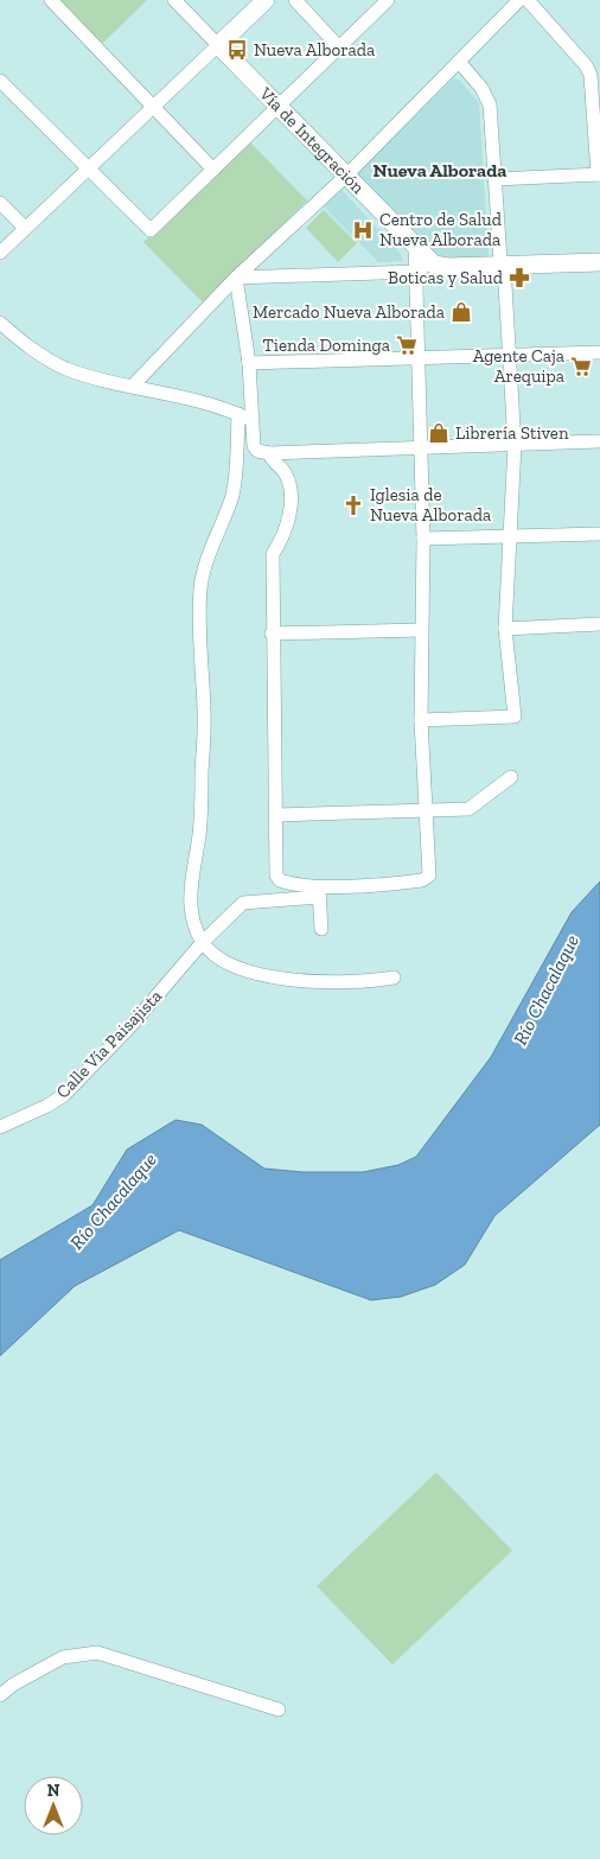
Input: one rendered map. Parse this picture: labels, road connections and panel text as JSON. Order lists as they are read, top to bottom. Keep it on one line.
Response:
{"streets":{"main road":["Vía de Integración"],"street":["Calle Vía Paisajista"]},"districts":["Nueva Alborada"],"water":["Río Chacalaque"],"places":{"bus stop":["Nueva Alborada"],"hospital":["Centro de Salud Nueva Alborada"],"pharmacy":["Boticas y Salud"],"shop":["Mercado Nueva Alborada","Librería Stiven"],"supermarket":["Tienda Dominga","Agente Caja Arequipa"],"church":["Iglesia de Nueva Alborada"]},"north":"top"}
